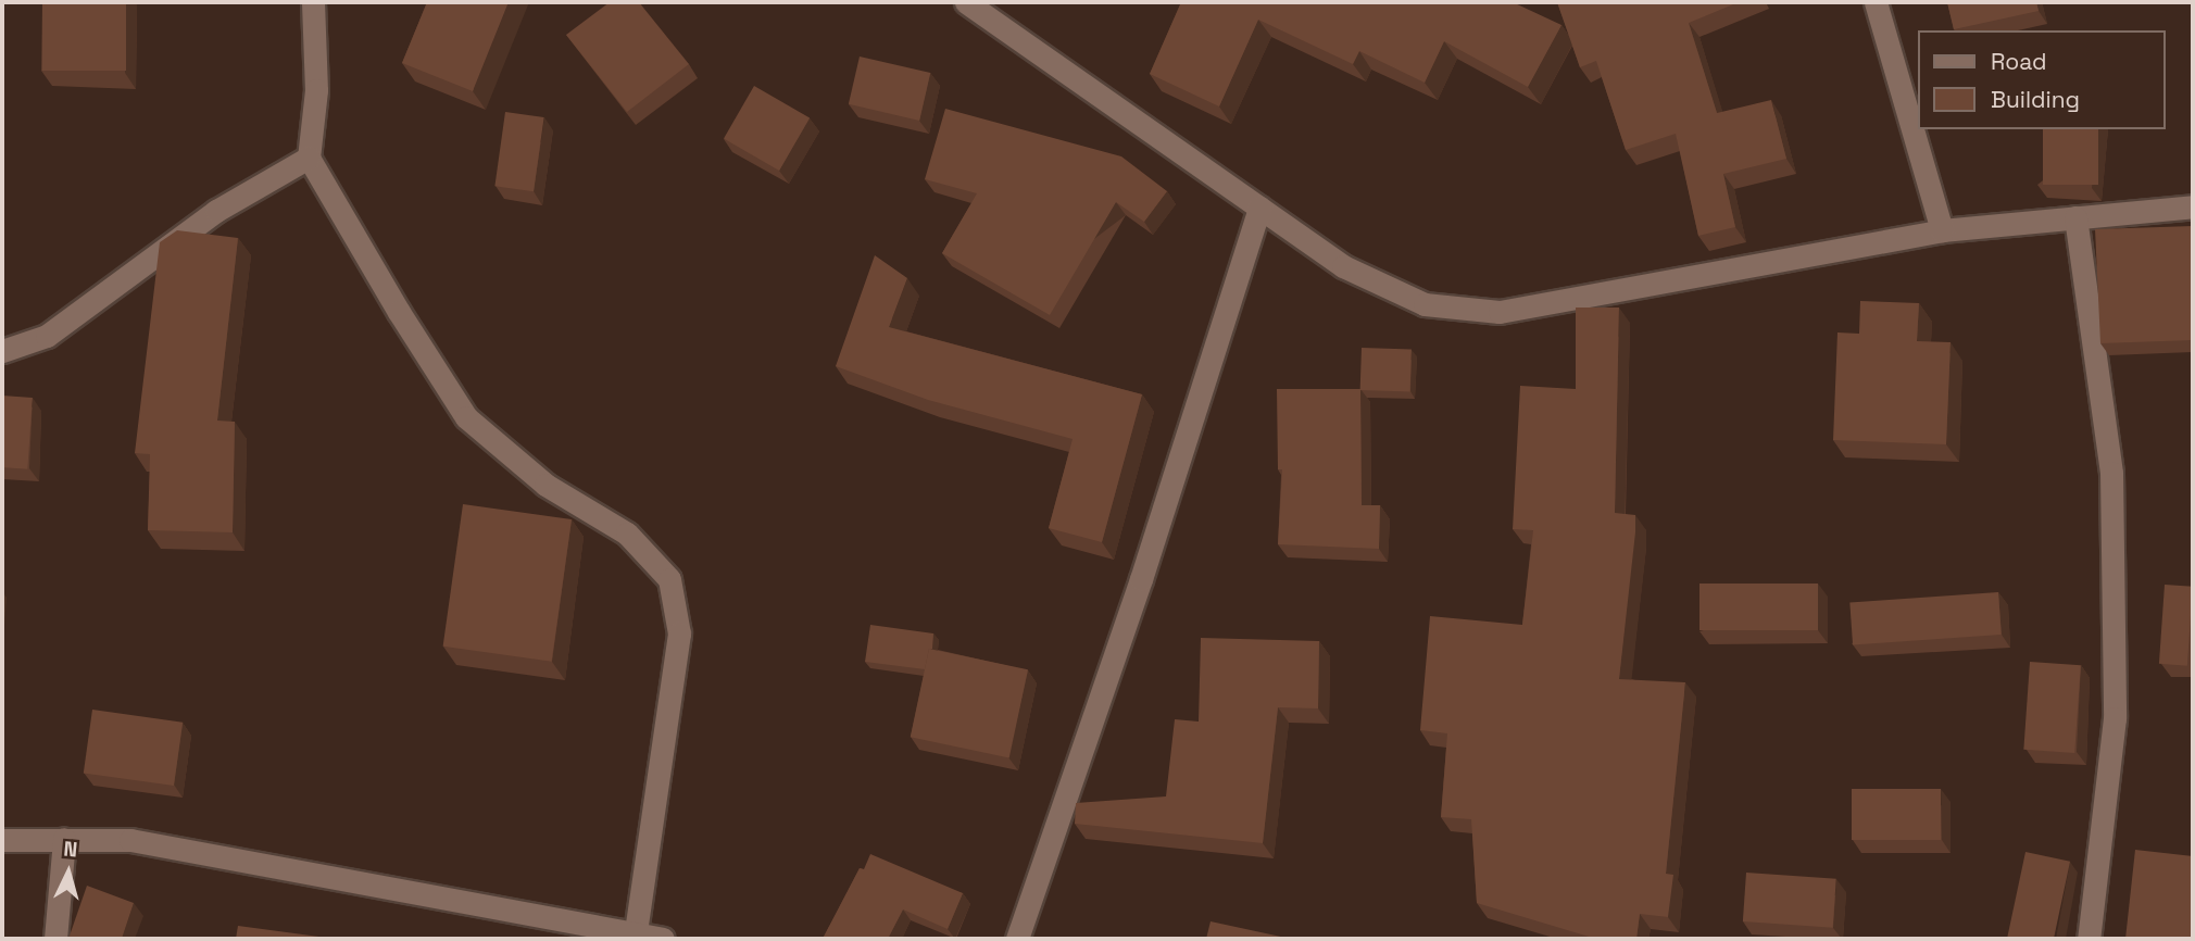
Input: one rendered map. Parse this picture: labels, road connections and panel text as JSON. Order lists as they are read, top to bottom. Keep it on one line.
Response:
{"legend":["Road","Building"],"north":"top"}
